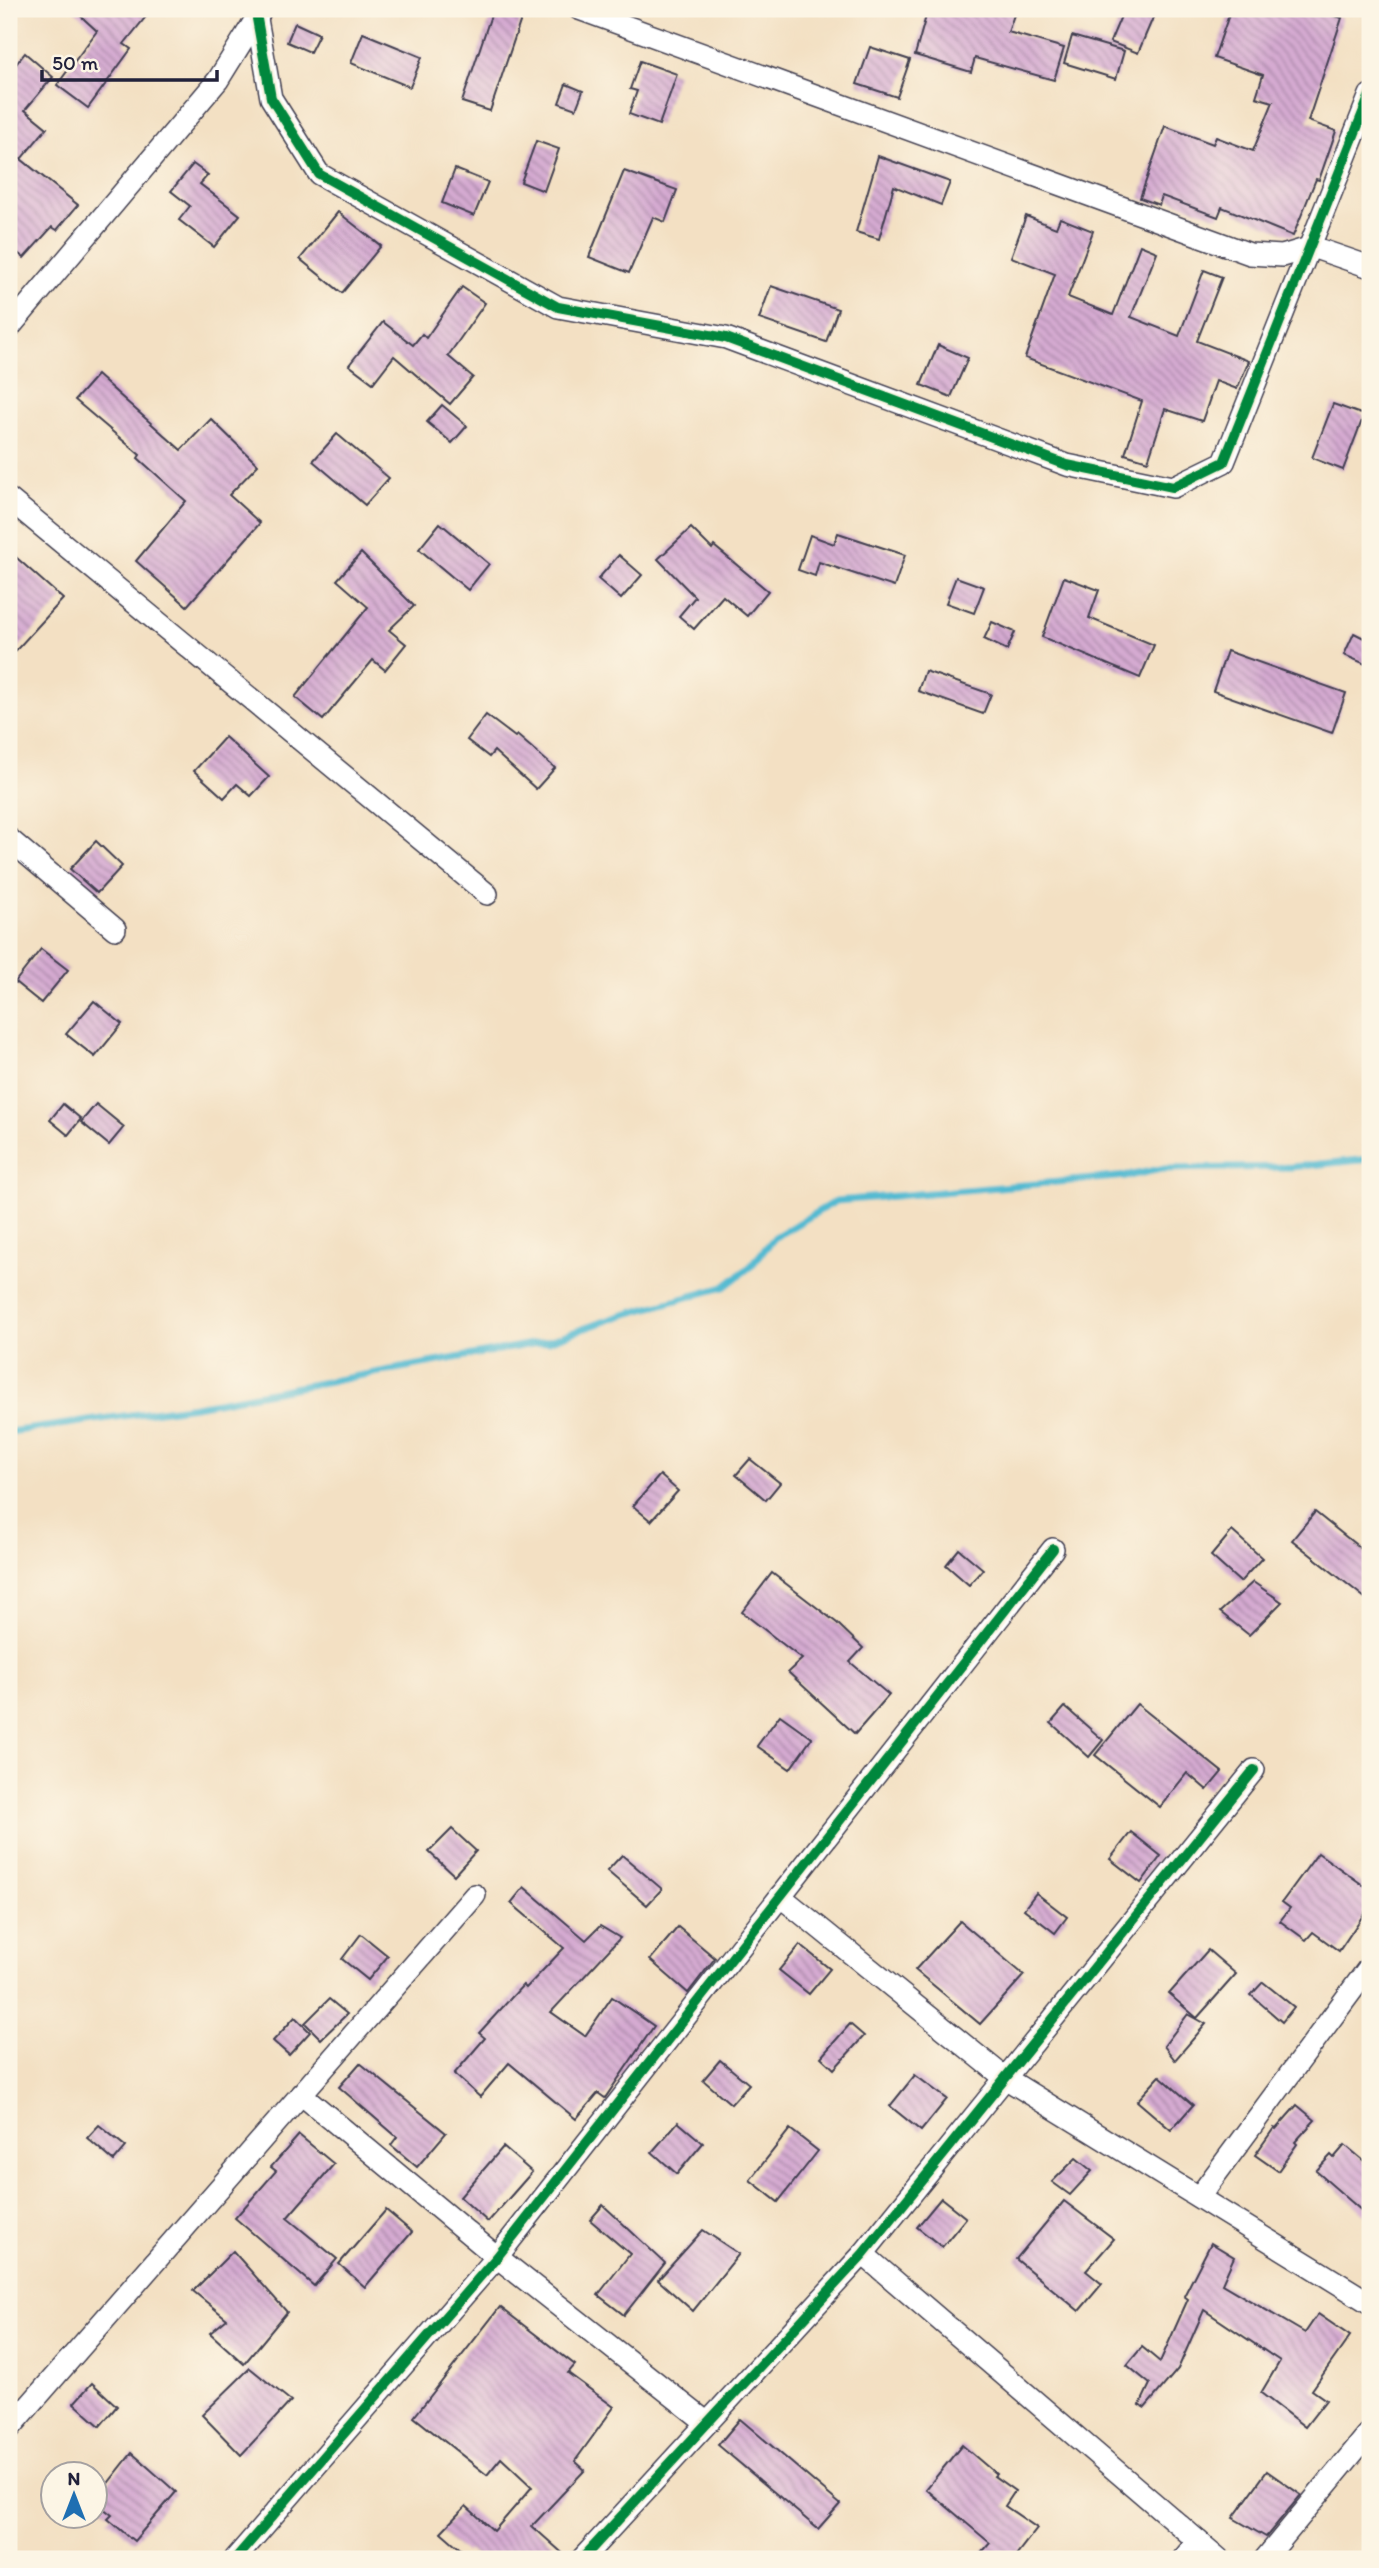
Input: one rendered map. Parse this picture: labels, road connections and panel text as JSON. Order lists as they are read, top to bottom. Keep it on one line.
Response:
{"scale_bar":"50 m","north":"top"}
